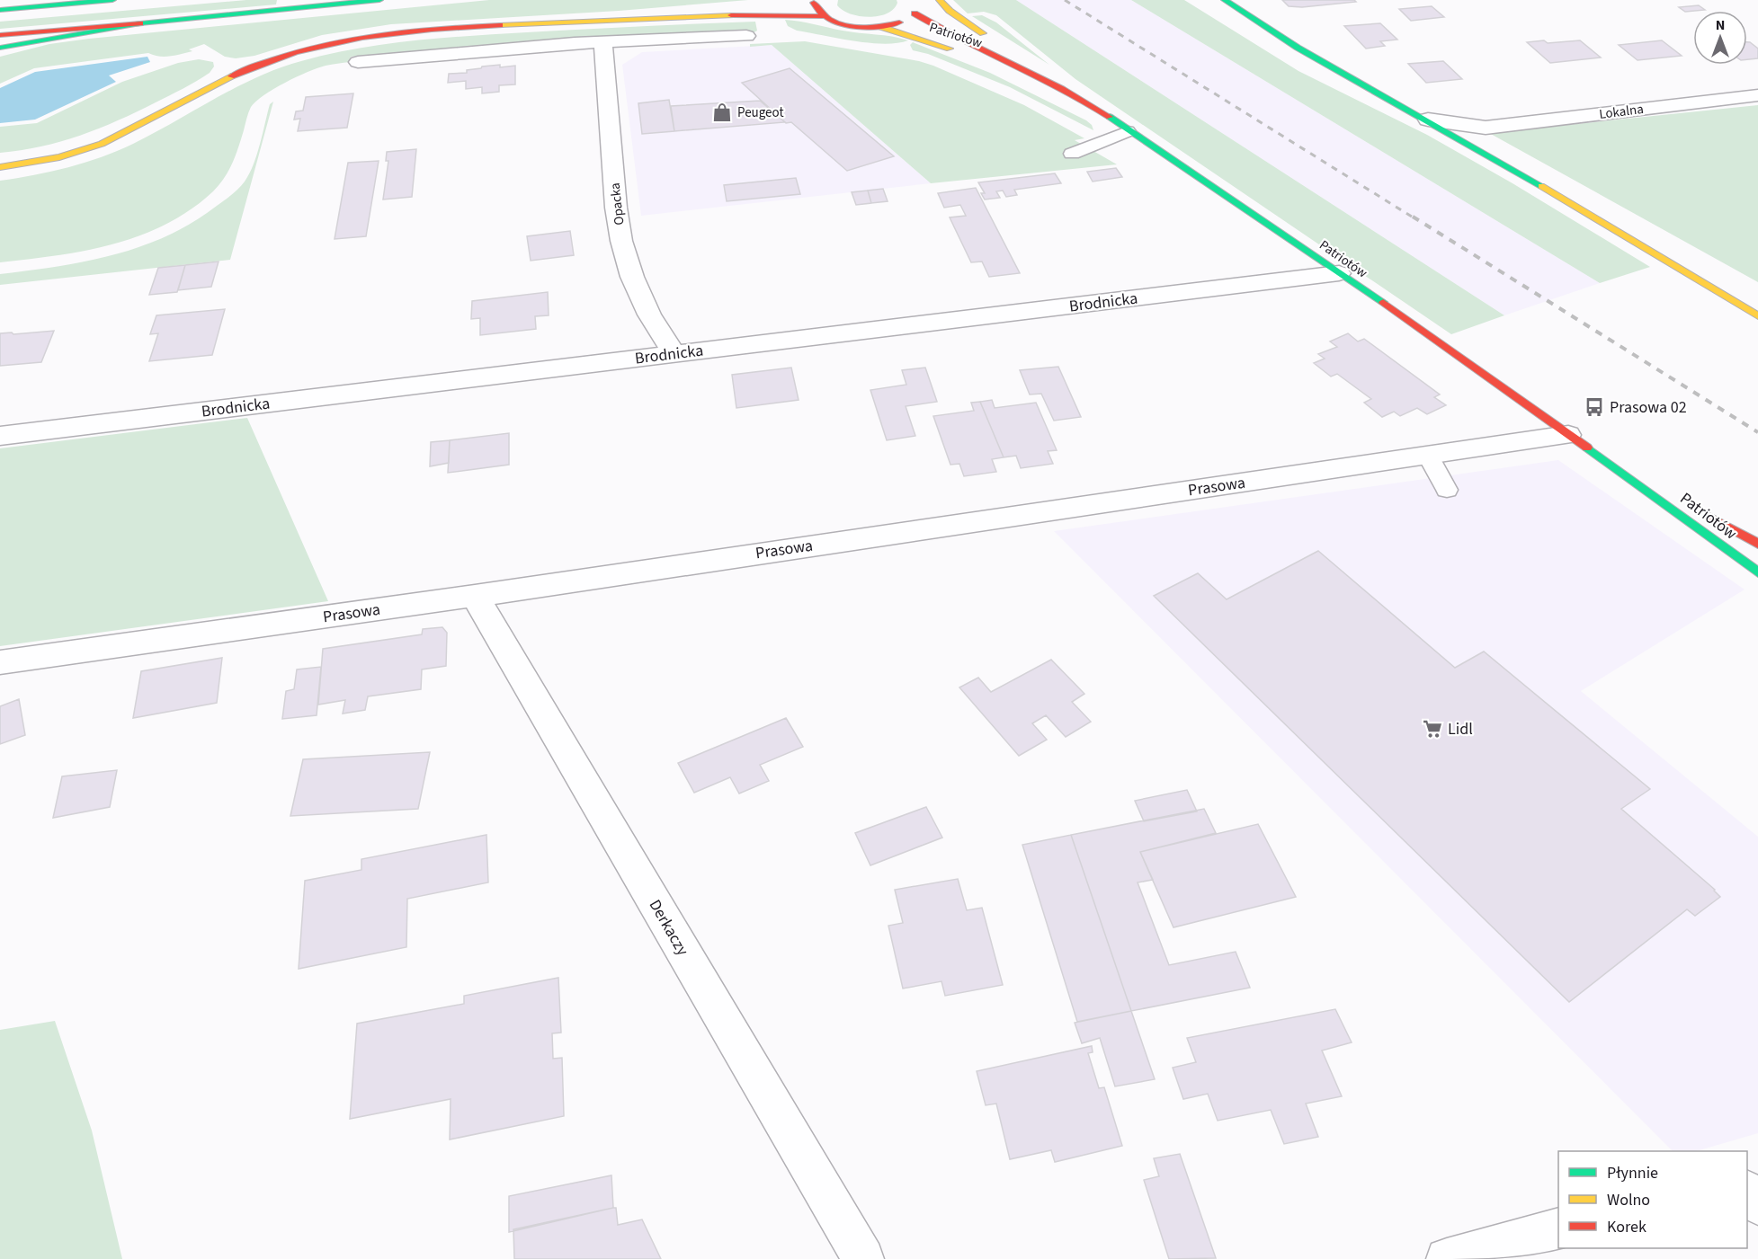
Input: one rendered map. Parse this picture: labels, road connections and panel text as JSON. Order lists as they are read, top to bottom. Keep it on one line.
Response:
{"streets":{"main road":["Patriotów"],"street":["Lokalna","Opacka","Brodnicka","Prasowa","Derkaczy"]},"crossings":[["Patriotów","Brodnicka"],["Patriotów","Prasowa"],["Opacka","Brodnicka"],["Prasowa","Derkaczy"]],"places":{"shop":["Peugeot"],"bus stop":["Prasowa 02"],"supermarket":["Lidl"]},"legend":["Płynnie","Wolno","Korek"],"north":"top"}
